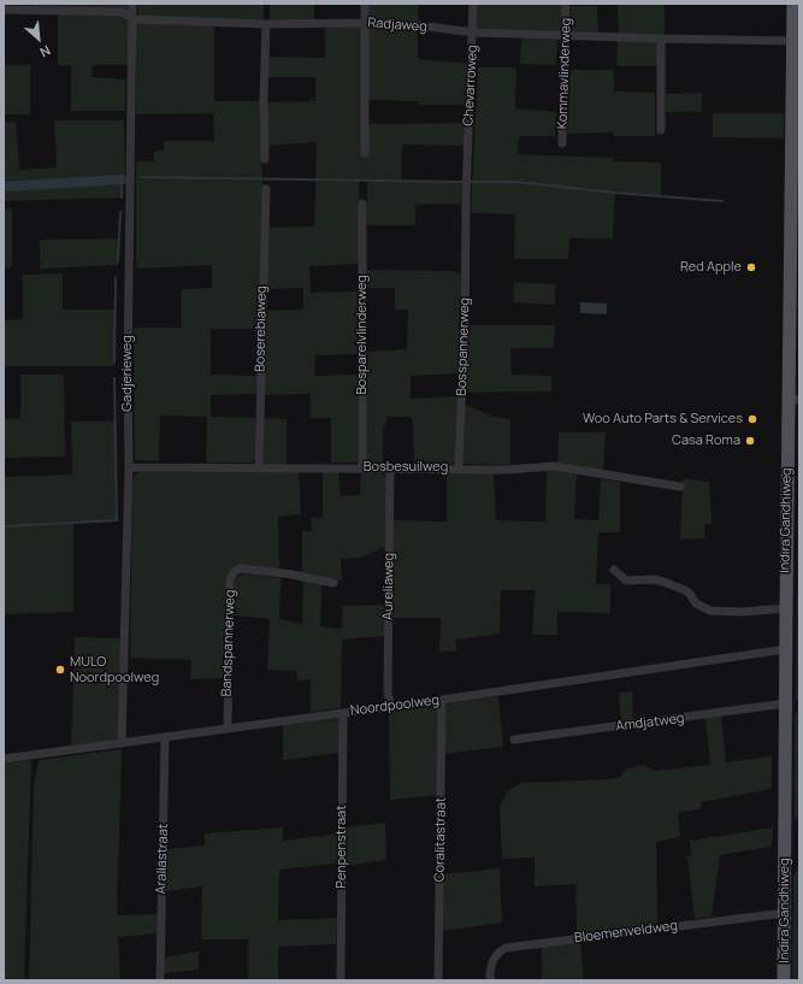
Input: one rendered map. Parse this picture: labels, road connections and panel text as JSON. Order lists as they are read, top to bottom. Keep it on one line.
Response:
{"streets":{"main road":["Indira Gandhiweg"],"street":["Radjaweg","Kommavlinderweg","Chevarroweg","Boserebiaweg","Bosparelvlinderweg","Bosspannerweg","Gadjerieweg","Bosbesuilweg","Aureliaweg","Bandspannerweg","Noordpoolweg","Amdjatweg","Coralitastraat","Penpenstraat","Araliastraat","Bloemenveldweg"]},"crossings":[["Radjaweg","Kommavlinderweg"],["Radjaweg","Chevarroweg"],["Radjaweg","Gadjerieweg"],["Radjaweg","Indira Gandhiweg"],["Chevarroweg","Bosspannerweg"],["Boserebiaweg","Bosbesuilweg"],["Bosparelvlinderweg","Bosbesuilweg"],["Bosspannerweg","Bosbesuilweg"],["Gadjerieweg","Bosbesuilweg"],["Gadjerieweg","Noordpoolweg"],["Bosbesuilweg","Aureliaweg"],["Indira Gandhiweg","Noordpoolweg"],["Indira Gandhiweg","Amdjatweg"],["Indira Gandhiweg","Bloemenveldweg"],["Aureliaweg","Noordpoolweg"],["Bandspannerweg","Noordpoolweg"],["Noordpoolweg","Coralitastraat"],["Noordpoolweg","Penpenstraat"],["Noordpoolweg","Araliastraat"]],"places":["Red Apple","Woo Auto Parts & Services","Casa Roma","MULO Noordpoolweg"],"north":"bottom right"}
